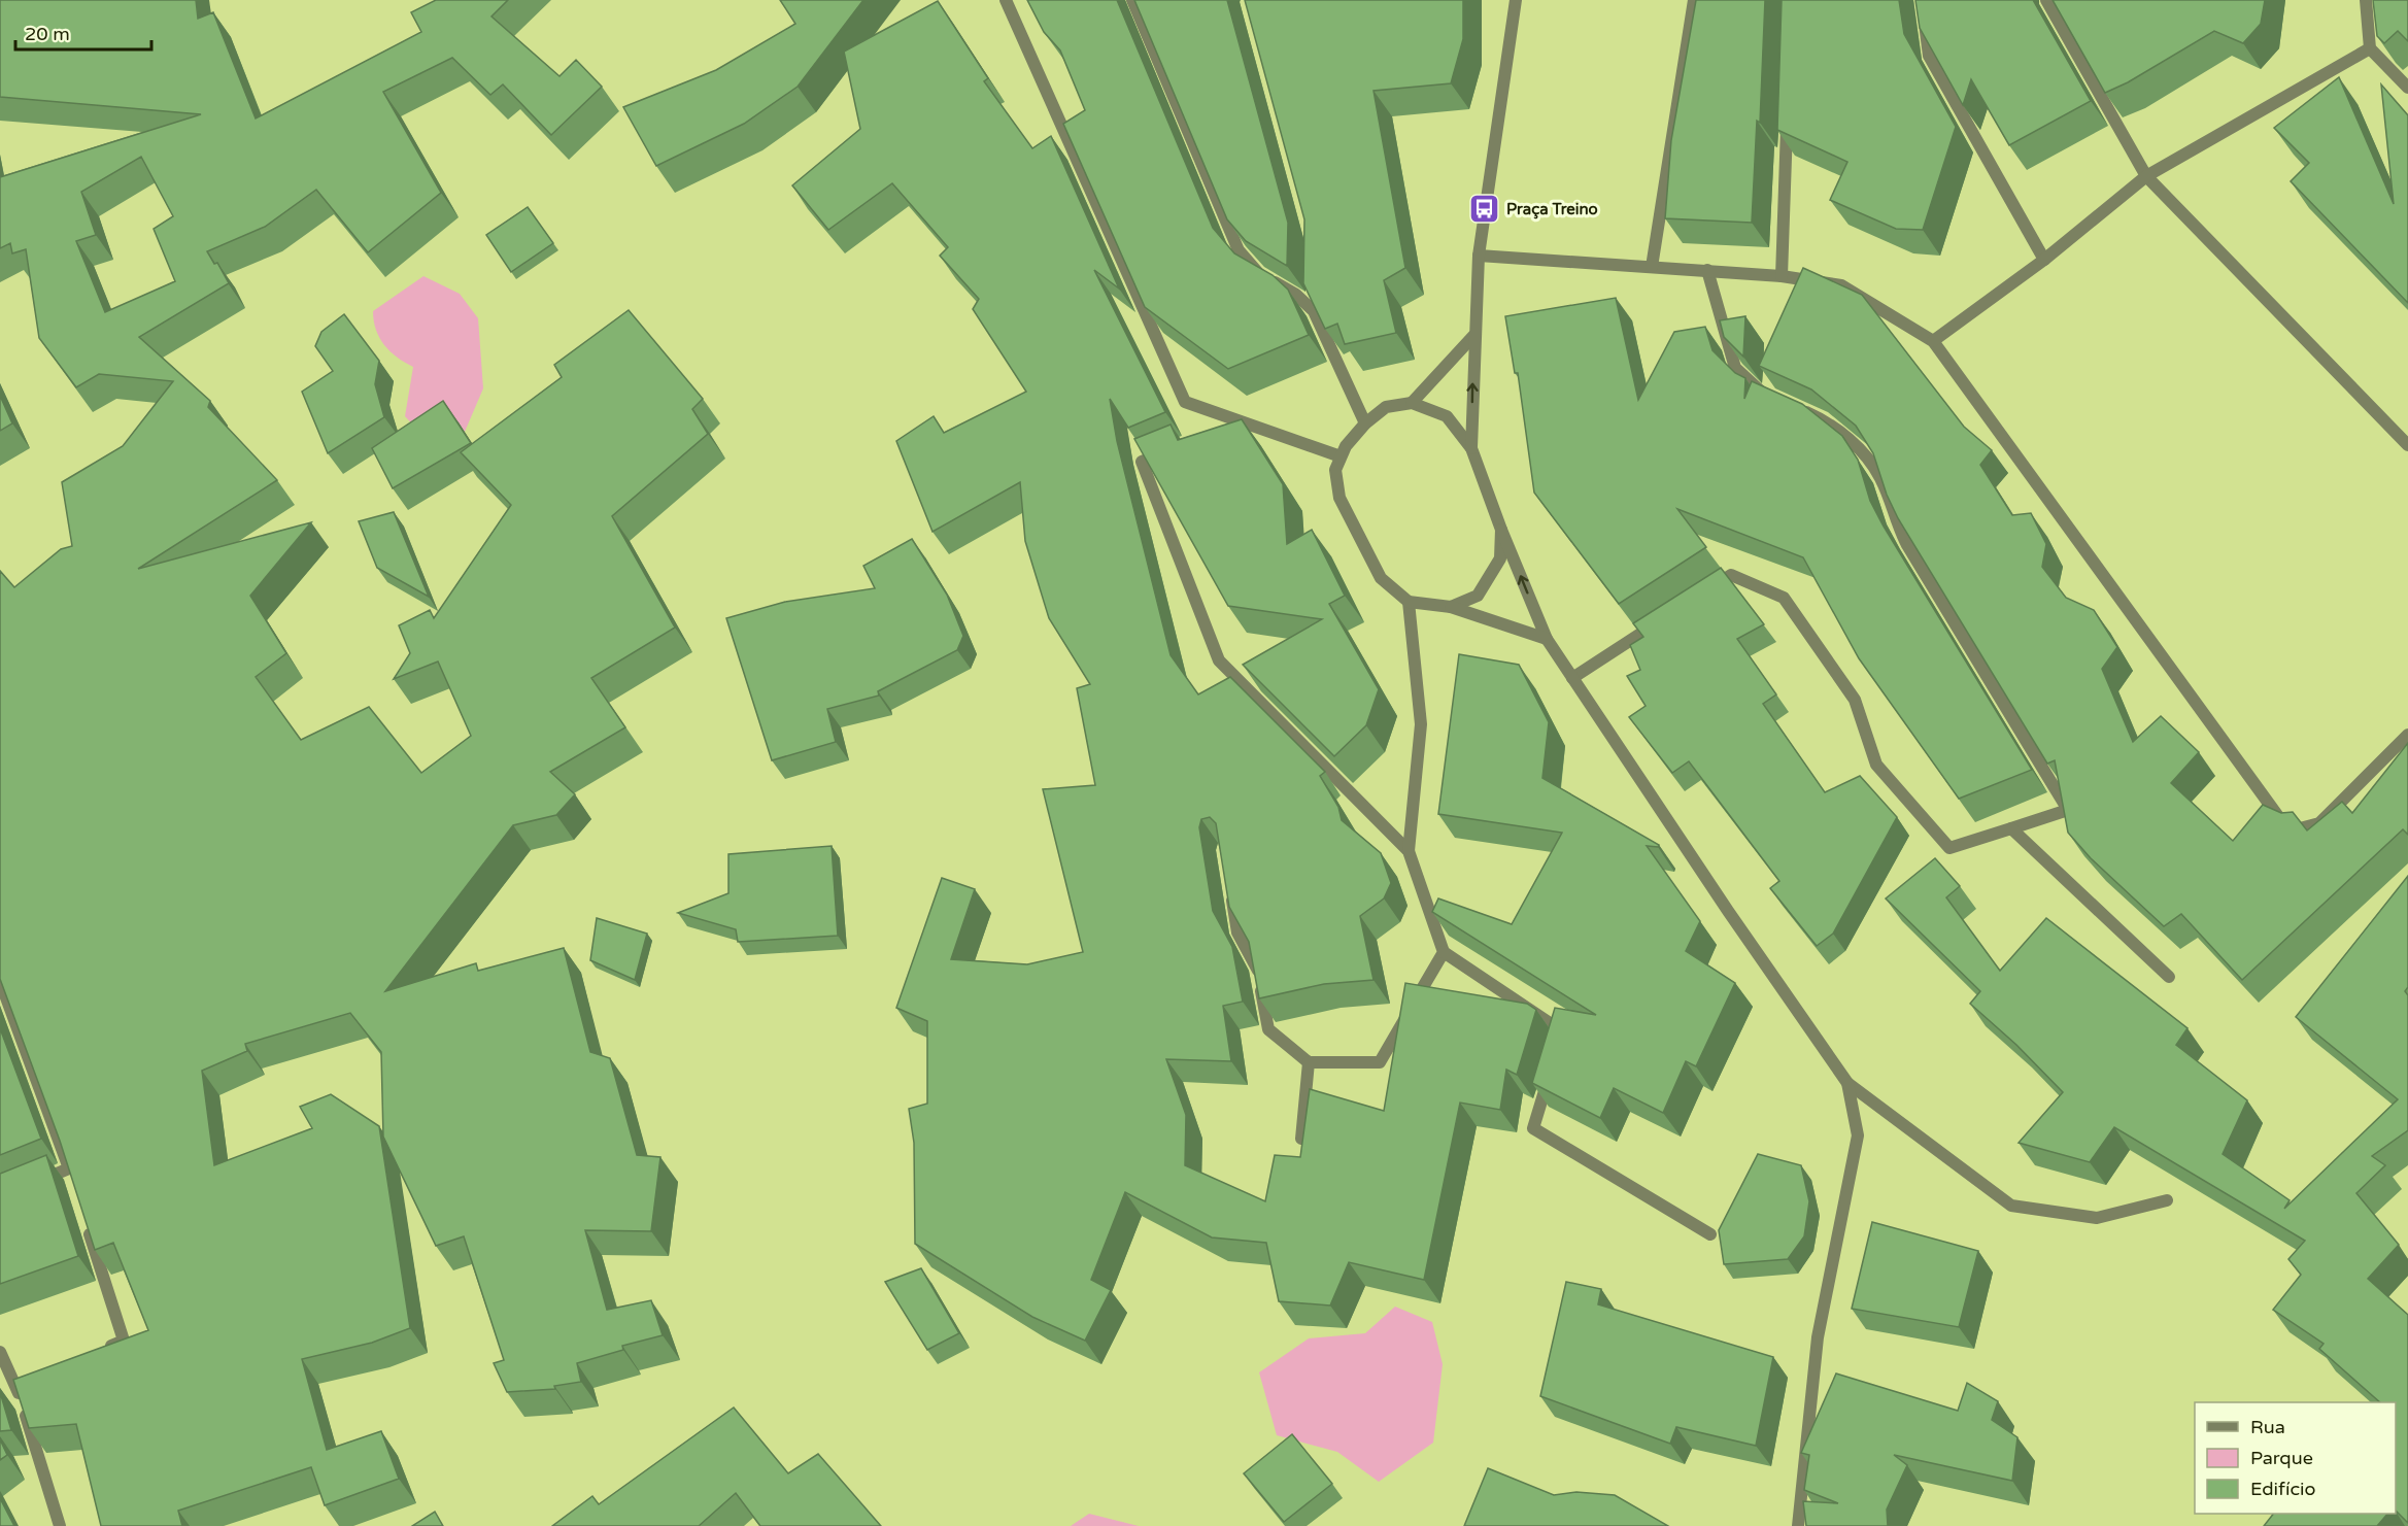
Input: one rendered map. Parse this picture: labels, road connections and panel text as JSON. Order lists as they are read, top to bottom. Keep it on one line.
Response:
{"places":{"bus stop":["Praça Treino"]},"legend":["Rua","Parque","Edifício"],"scale_bar":"20 m"}
